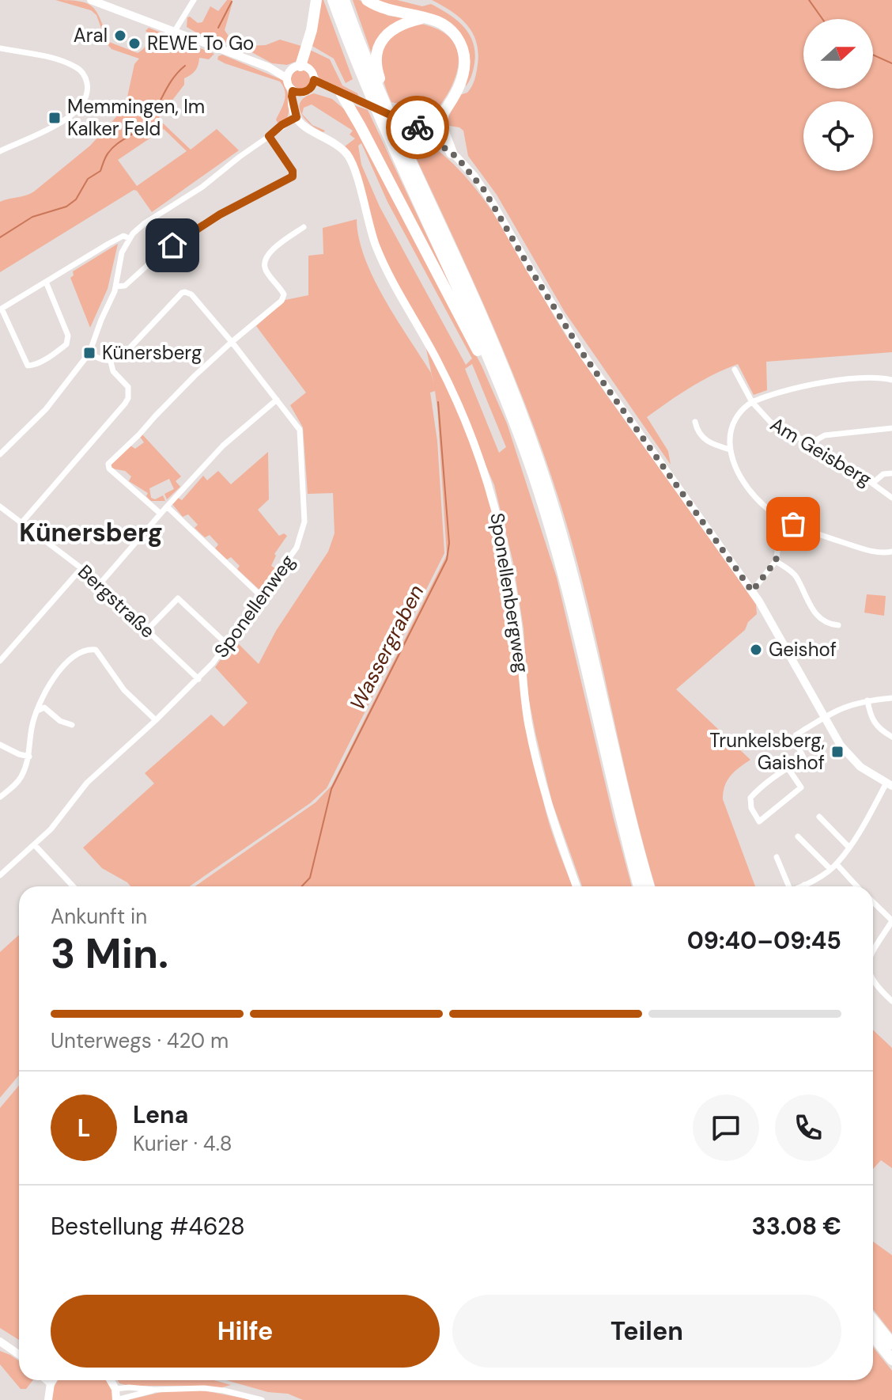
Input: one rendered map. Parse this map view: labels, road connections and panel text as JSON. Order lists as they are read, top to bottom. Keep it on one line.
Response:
{"streets":{"street":["Am Geisberg","Sponellenbergweg","Bergstraße","Sponellenweg"]},"crossings":[["Bergstraße","Sponellenweg"]],"districts":["Künersberg"],"water":["Wassergraben"],"places":{"other":["Aral","REWE To Go","Geishof"],"transit":["Memmingen, Im Kalker Feld","Künersberg","Trunkelsberg, Gaishof"]},"north":"right","page":{"heading":["3 Min.","Ankunft in","09:40–09:45"],"panel":["Lena","Kurier · 4.8","Bestellung #4628","33.08 €"],"bar":"Unterwegs · 420 m","round":"L","buttons":["Hilfe","Teilen"]}}
